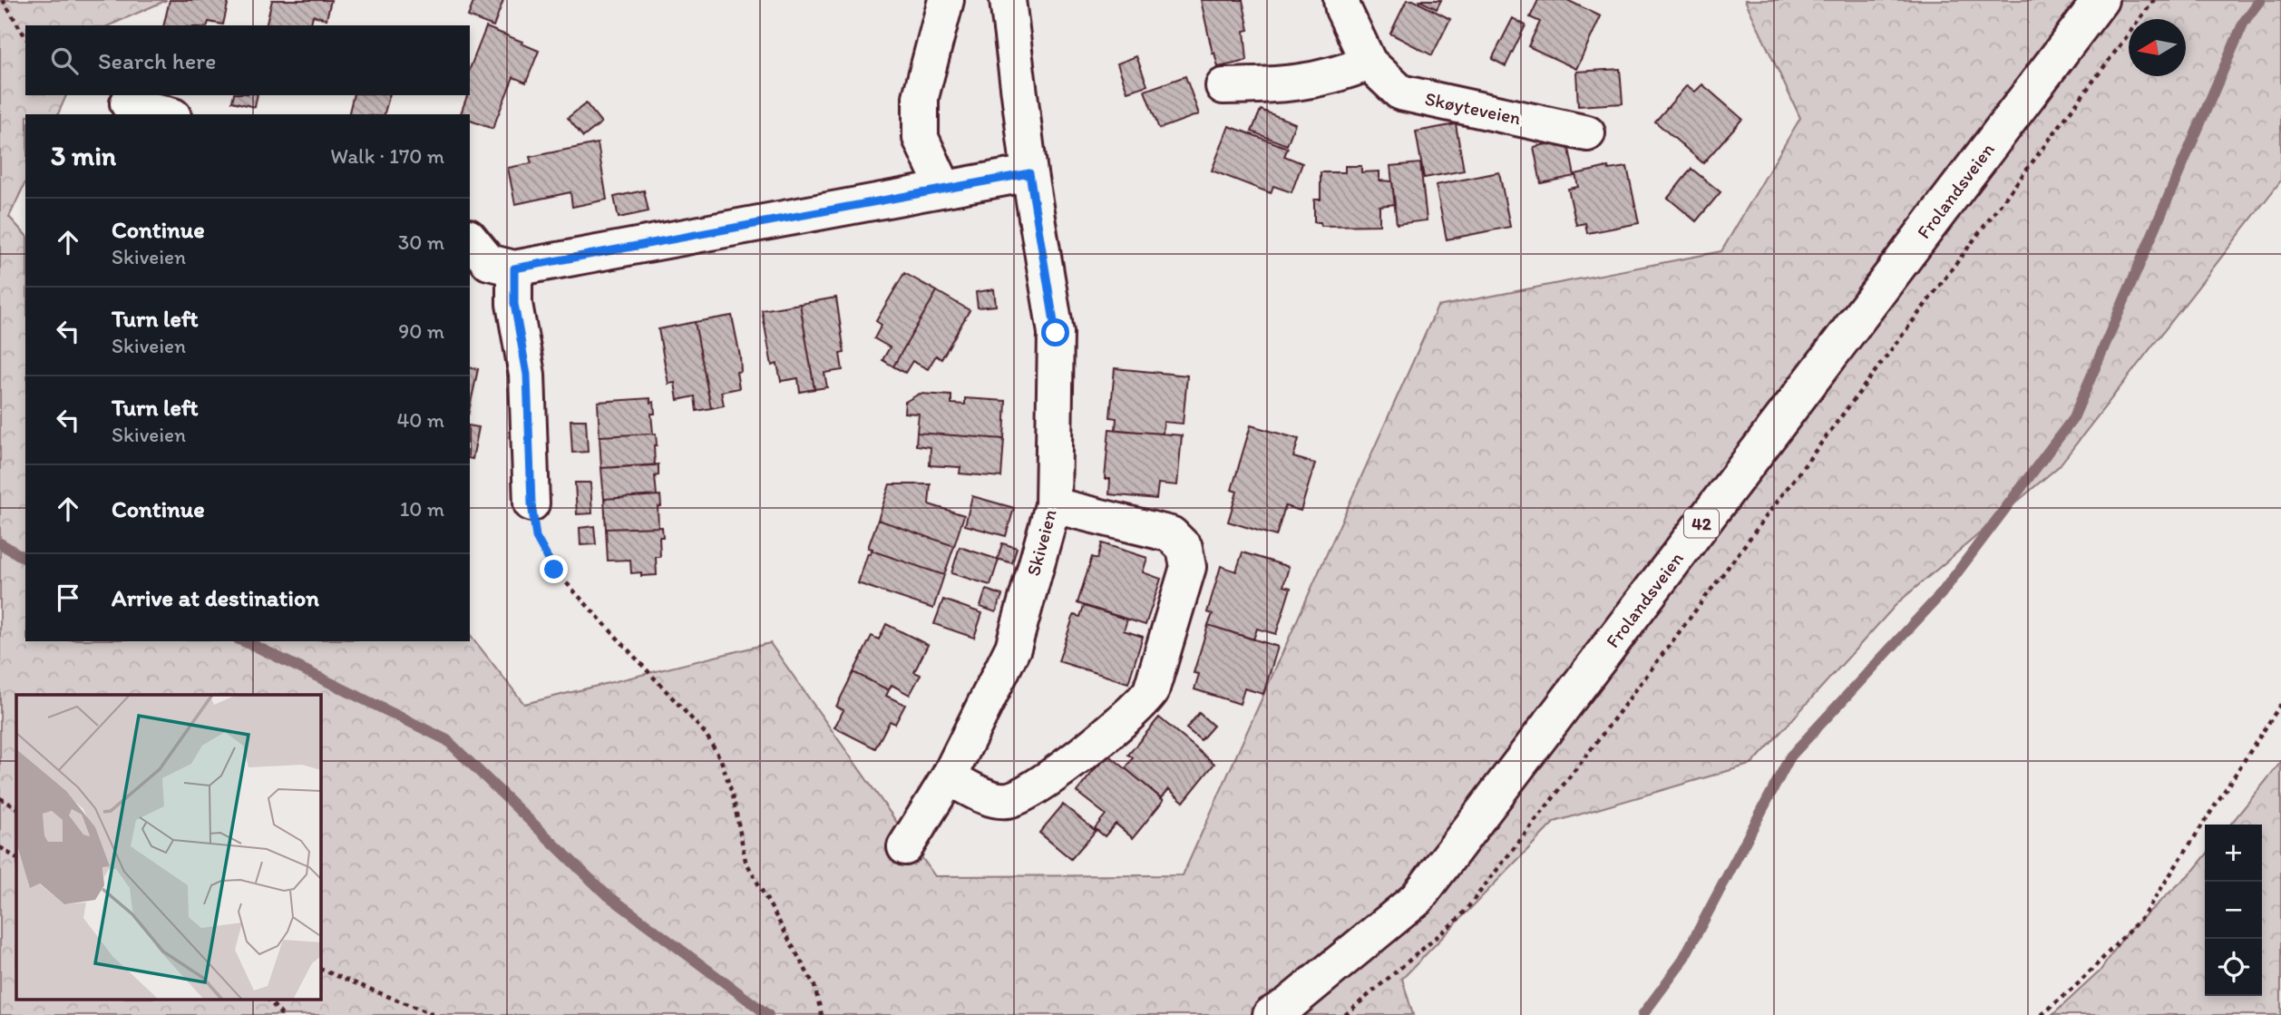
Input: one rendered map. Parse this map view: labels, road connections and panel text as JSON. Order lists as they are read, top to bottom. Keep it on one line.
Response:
{"streets":{"street":["Skøyteveien","Frolandsveien","42","Skiveien"]},"north":"left","page":{"search":"Search here","heading":["3 min","Walk · 170 m"],"list":[["Continue","Skiveien","30 m"],["Turn left","Skiveien","90 m"],["Turn left","Skiveien","40 m"],["Continue","10 m"],"Arrive at destination"],"map_buttons":["+","−"]}}
